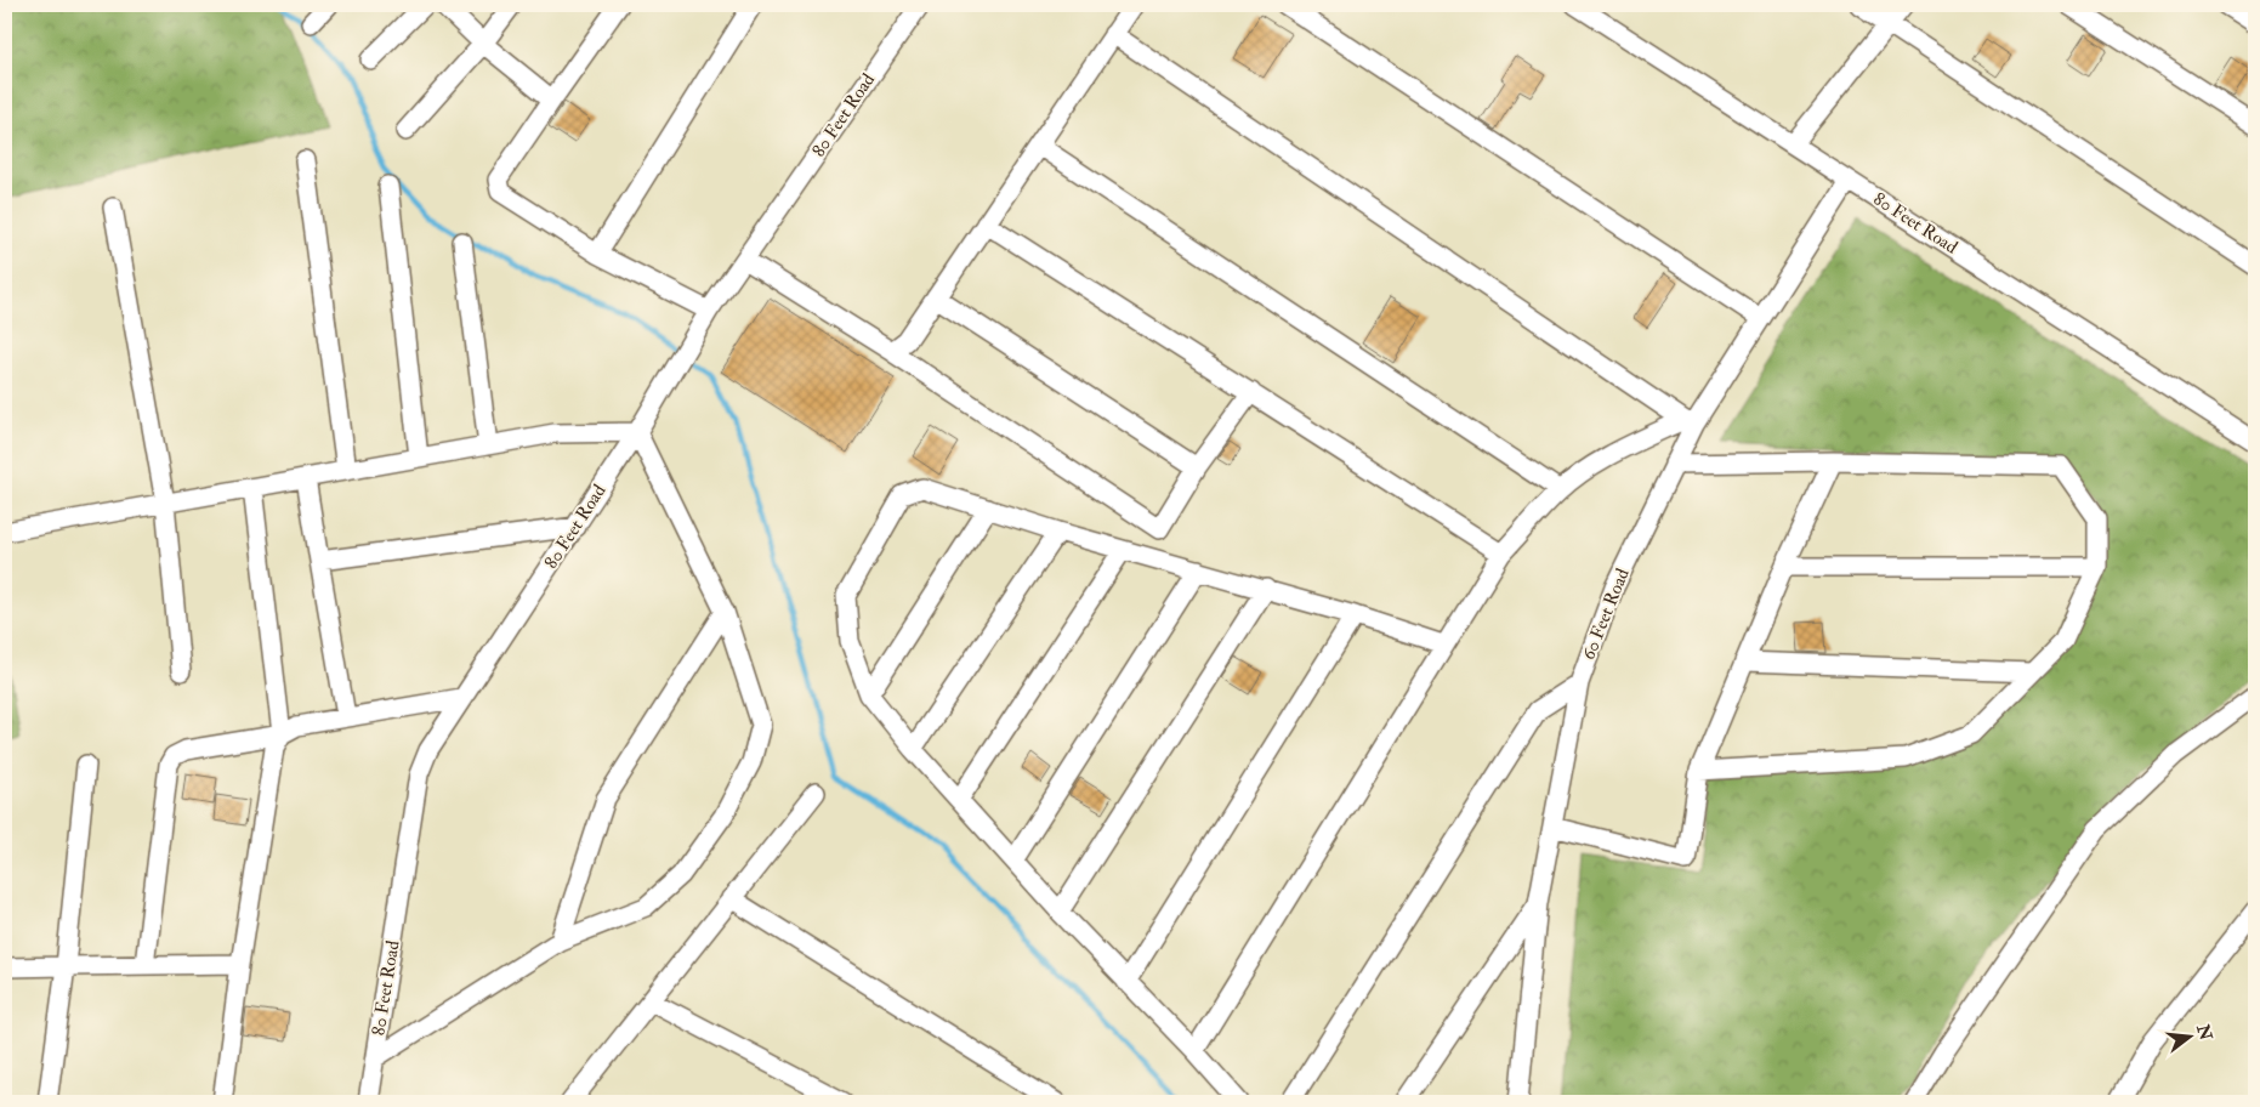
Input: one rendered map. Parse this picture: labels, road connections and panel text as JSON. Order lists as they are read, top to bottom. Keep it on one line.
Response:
{"streets":{"street":["80 Feet Road","60 Feet Road"]},"crossings":[["80 Feet Road","60 Feet Road"]],"north":"right"}
